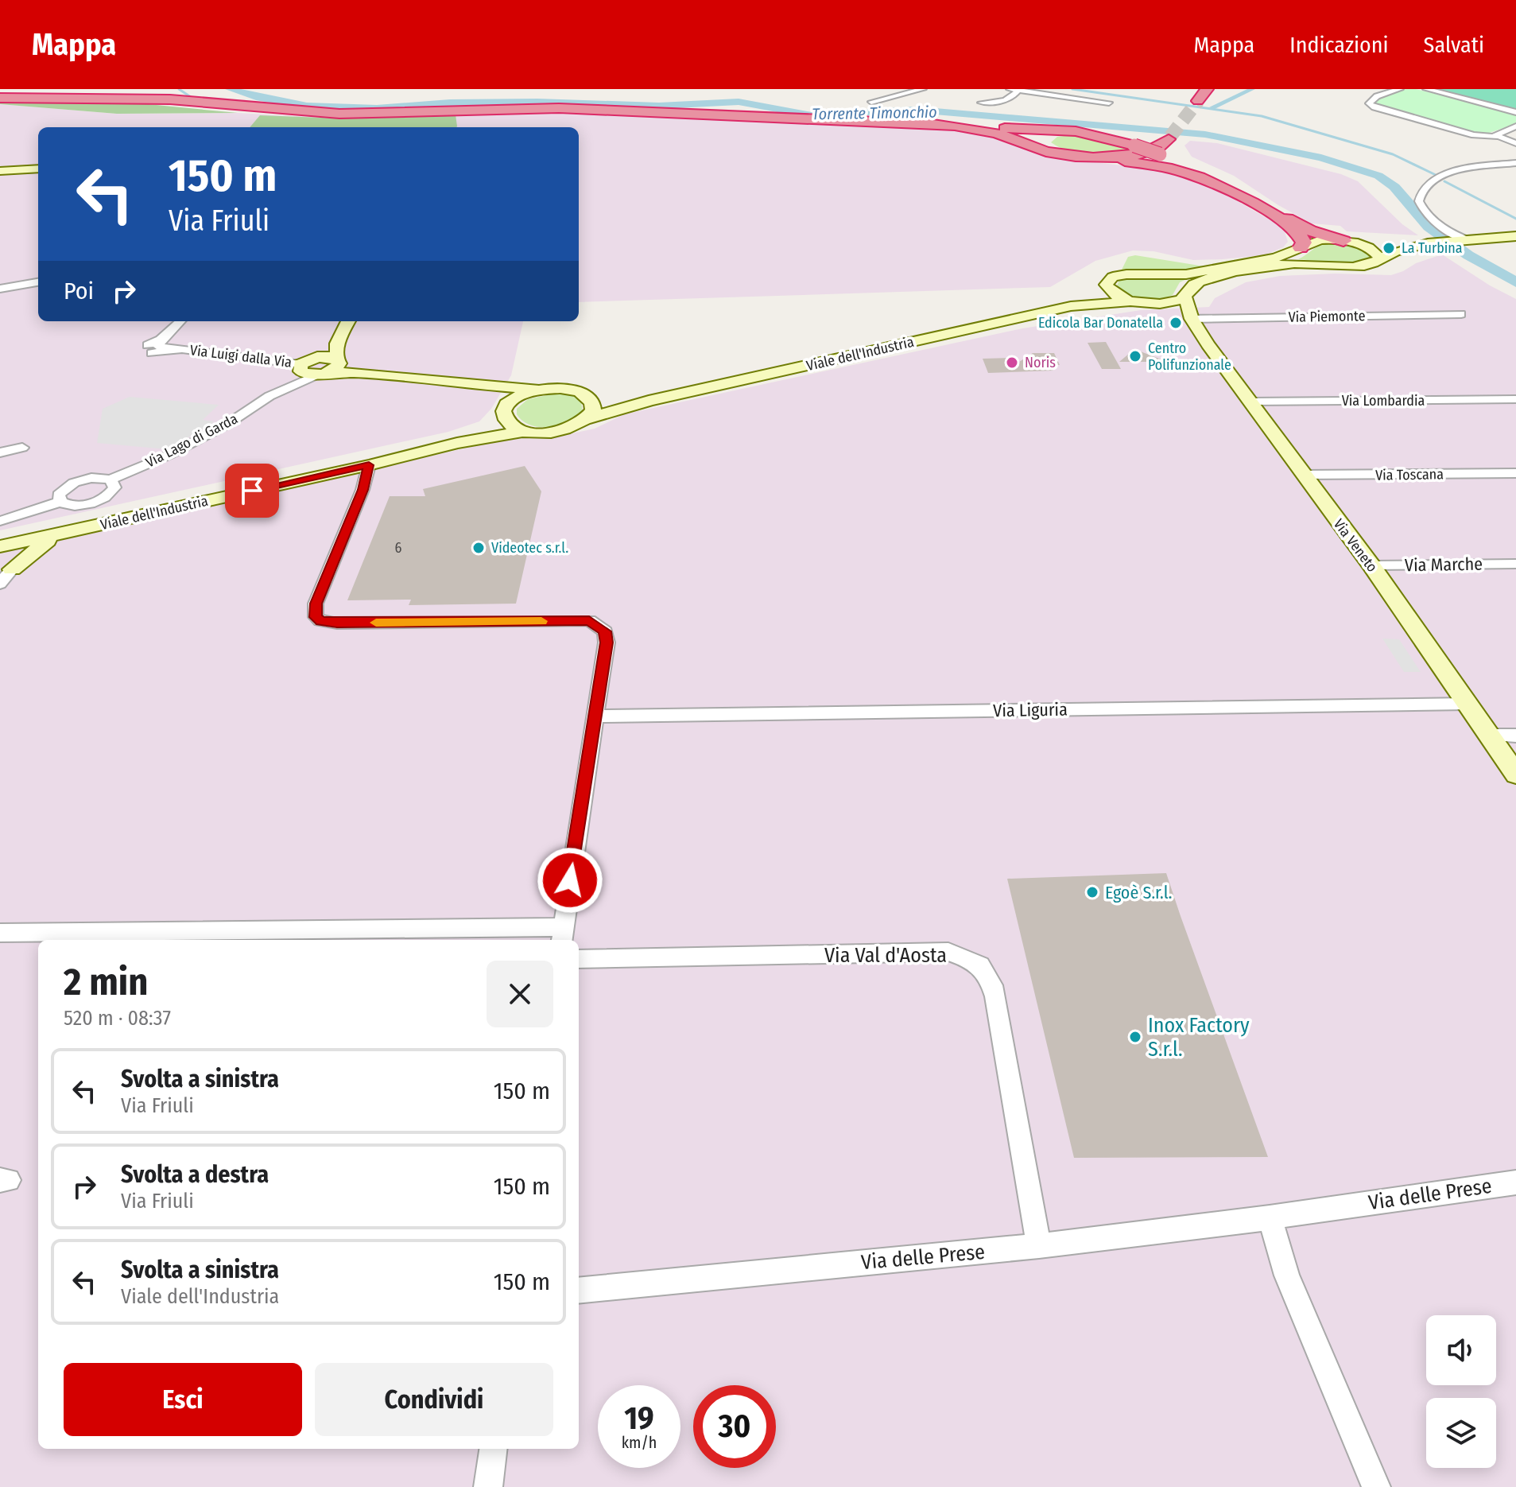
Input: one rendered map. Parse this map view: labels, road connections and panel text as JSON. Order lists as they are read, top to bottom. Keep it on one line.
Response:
{"streets":{"main road":["Viale dell'Industria","Via Veneto"],"street":["Via Piemonte","Via Luigi dalla Via","Via Lombardia","Via Lago di Garda","Via Toscana","Via Marche","Via Liguria","Via Val d'Aosta","Via delle Prese"]},"crossings":[["Via Piemonte","Via Veneto"],["Viale dell'Industria","Via Veneto"],["Via Luigi dalla Via","Via Lago di Garda"],["Via Lombardia","Via Veneto"],["Via Toscana","Via Veneto"],["Via Veneto","Via Marche"],["Via Veneto","Via Liguria"],["Via Val d'Aosta","Via delle Prese"]],"water":["Torrente Timonchio"],"places":["La Turbina","Edicola Bar Donatella","Centro Polifunzionale","Noris","Videotec s.r.l.","Egoè S.r.l.","Inox Factory S.r.l."],"house_numbers":["6"],"page":{"header":"Mappa","nav":["Mappa","Indicazioni","Salvati"],"turn":["150 m","Via Friuli"],"then":"Poi","heading":["2 min","520 m · 08:37"],"list":[{"name":"Svolta a sinistra","note":"Via Friuli","value":"150 m"},{"name":"Svolta a destra","note":"Via Friuli","value":"150 m"},{"name":"Svolta a sinistra","note":"Viale dell'Industria","value":"150 m"}],"buttons":["Esci","Condividi"],"speed":"19 km/h","limit":"30"}}
